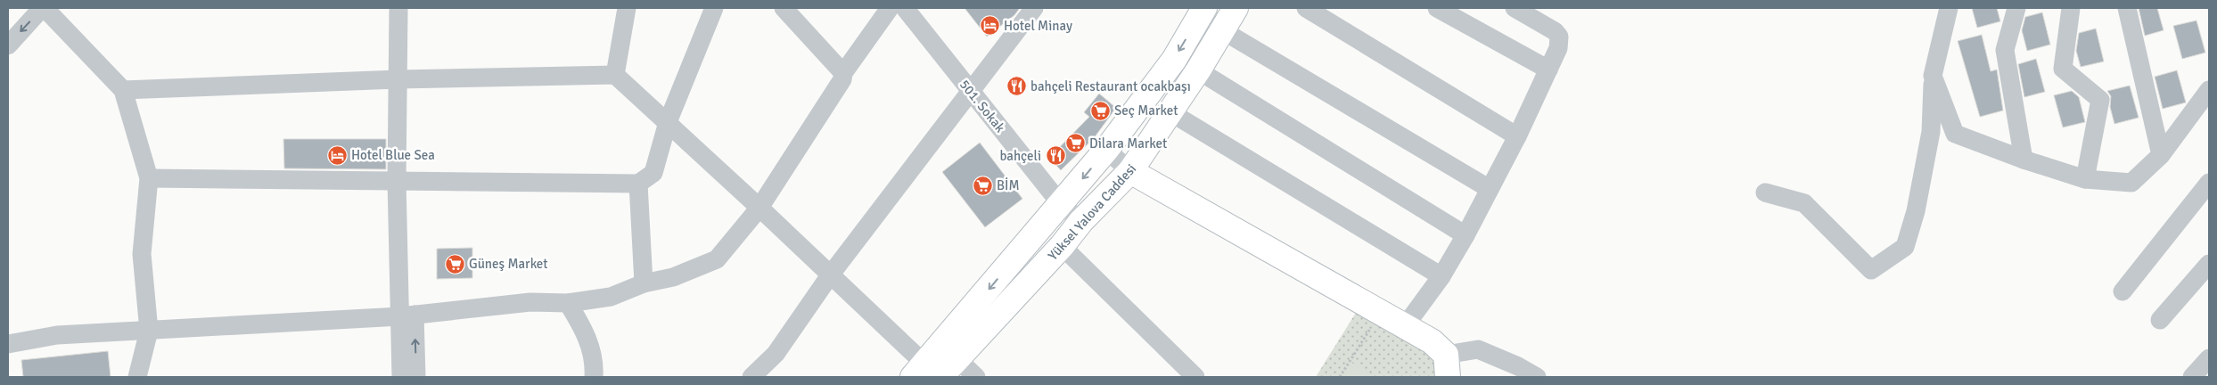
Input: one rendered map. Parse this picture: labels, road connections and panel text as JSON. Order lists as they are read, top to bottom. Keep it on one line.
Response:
{"streets":{"main road":["Yüksel Yalova Caddesi"],"street":["501. Sokak"]},"crossings":[["501. Sokak","Yüksel Yalova Caddesi"]],"places":{"hotel":["Hotel Minay","Hotel Blue Sea"],"restaurant":["bahçeli Restaurant ocakbaşı","bahçeli"],"supermarket":["Seç Market","Dilara Market","BİM","Güneş Market"]}}
